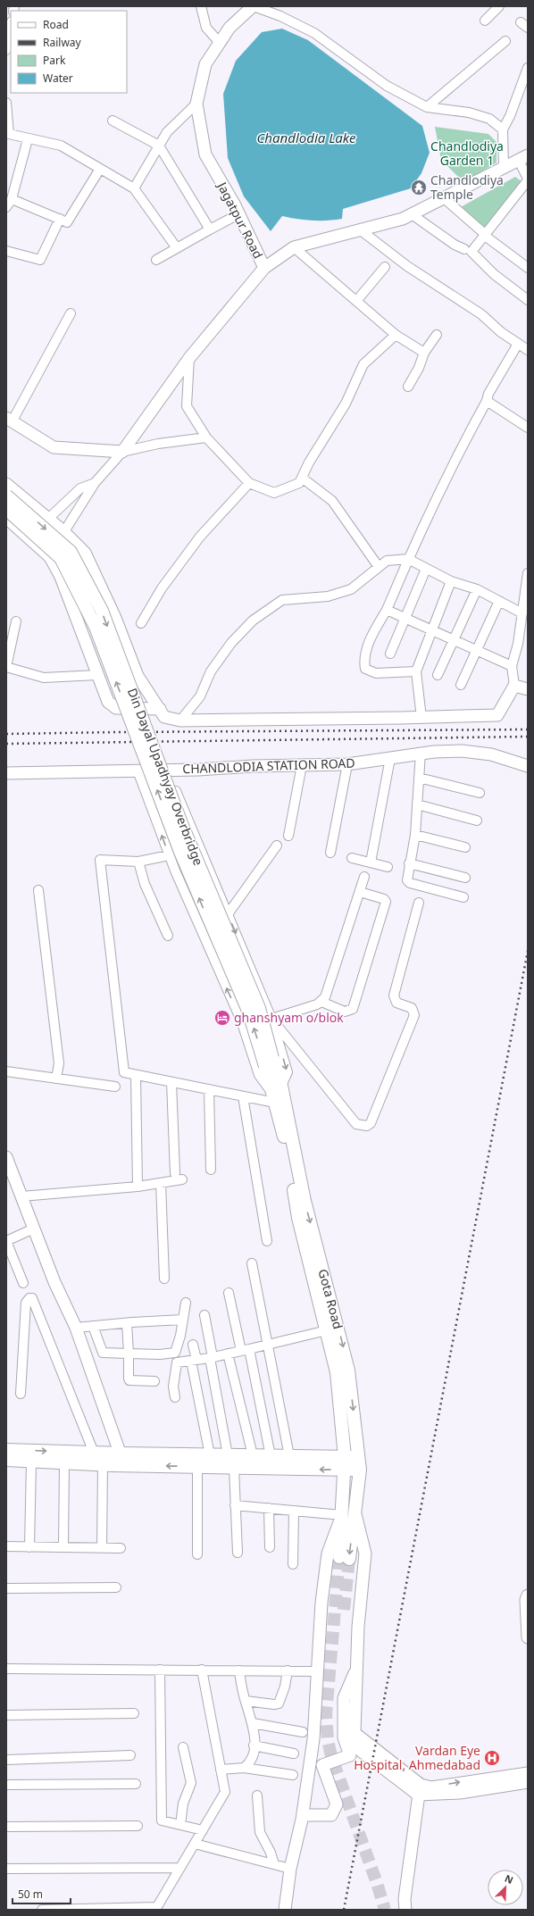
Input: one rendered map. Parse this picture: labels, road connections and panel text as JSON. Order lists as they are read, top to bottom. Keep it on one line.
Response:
{"streets":{"main road":["Din Dayal Upadhyay Overbridge","Gota Road"],"street":["Jagatpur Road","CHANDLODIA STATION ROAD"]},"crossings":[["Din Dayal Upadhyay Overbridge","Gota Road"]],"water":["Chandlodia Lake"],"parks":["Chandlodiya Garden 1"],"places":{"temple":["Chandlodiya Temple"],"hotel":["ghanshyam o/blok"],"hospital":["Vardan Eye Hospital, Ahmedabad"]},"legend":["Road","Railway","Park","Water"],"scale_bar":"50 m","north":"top right"}
